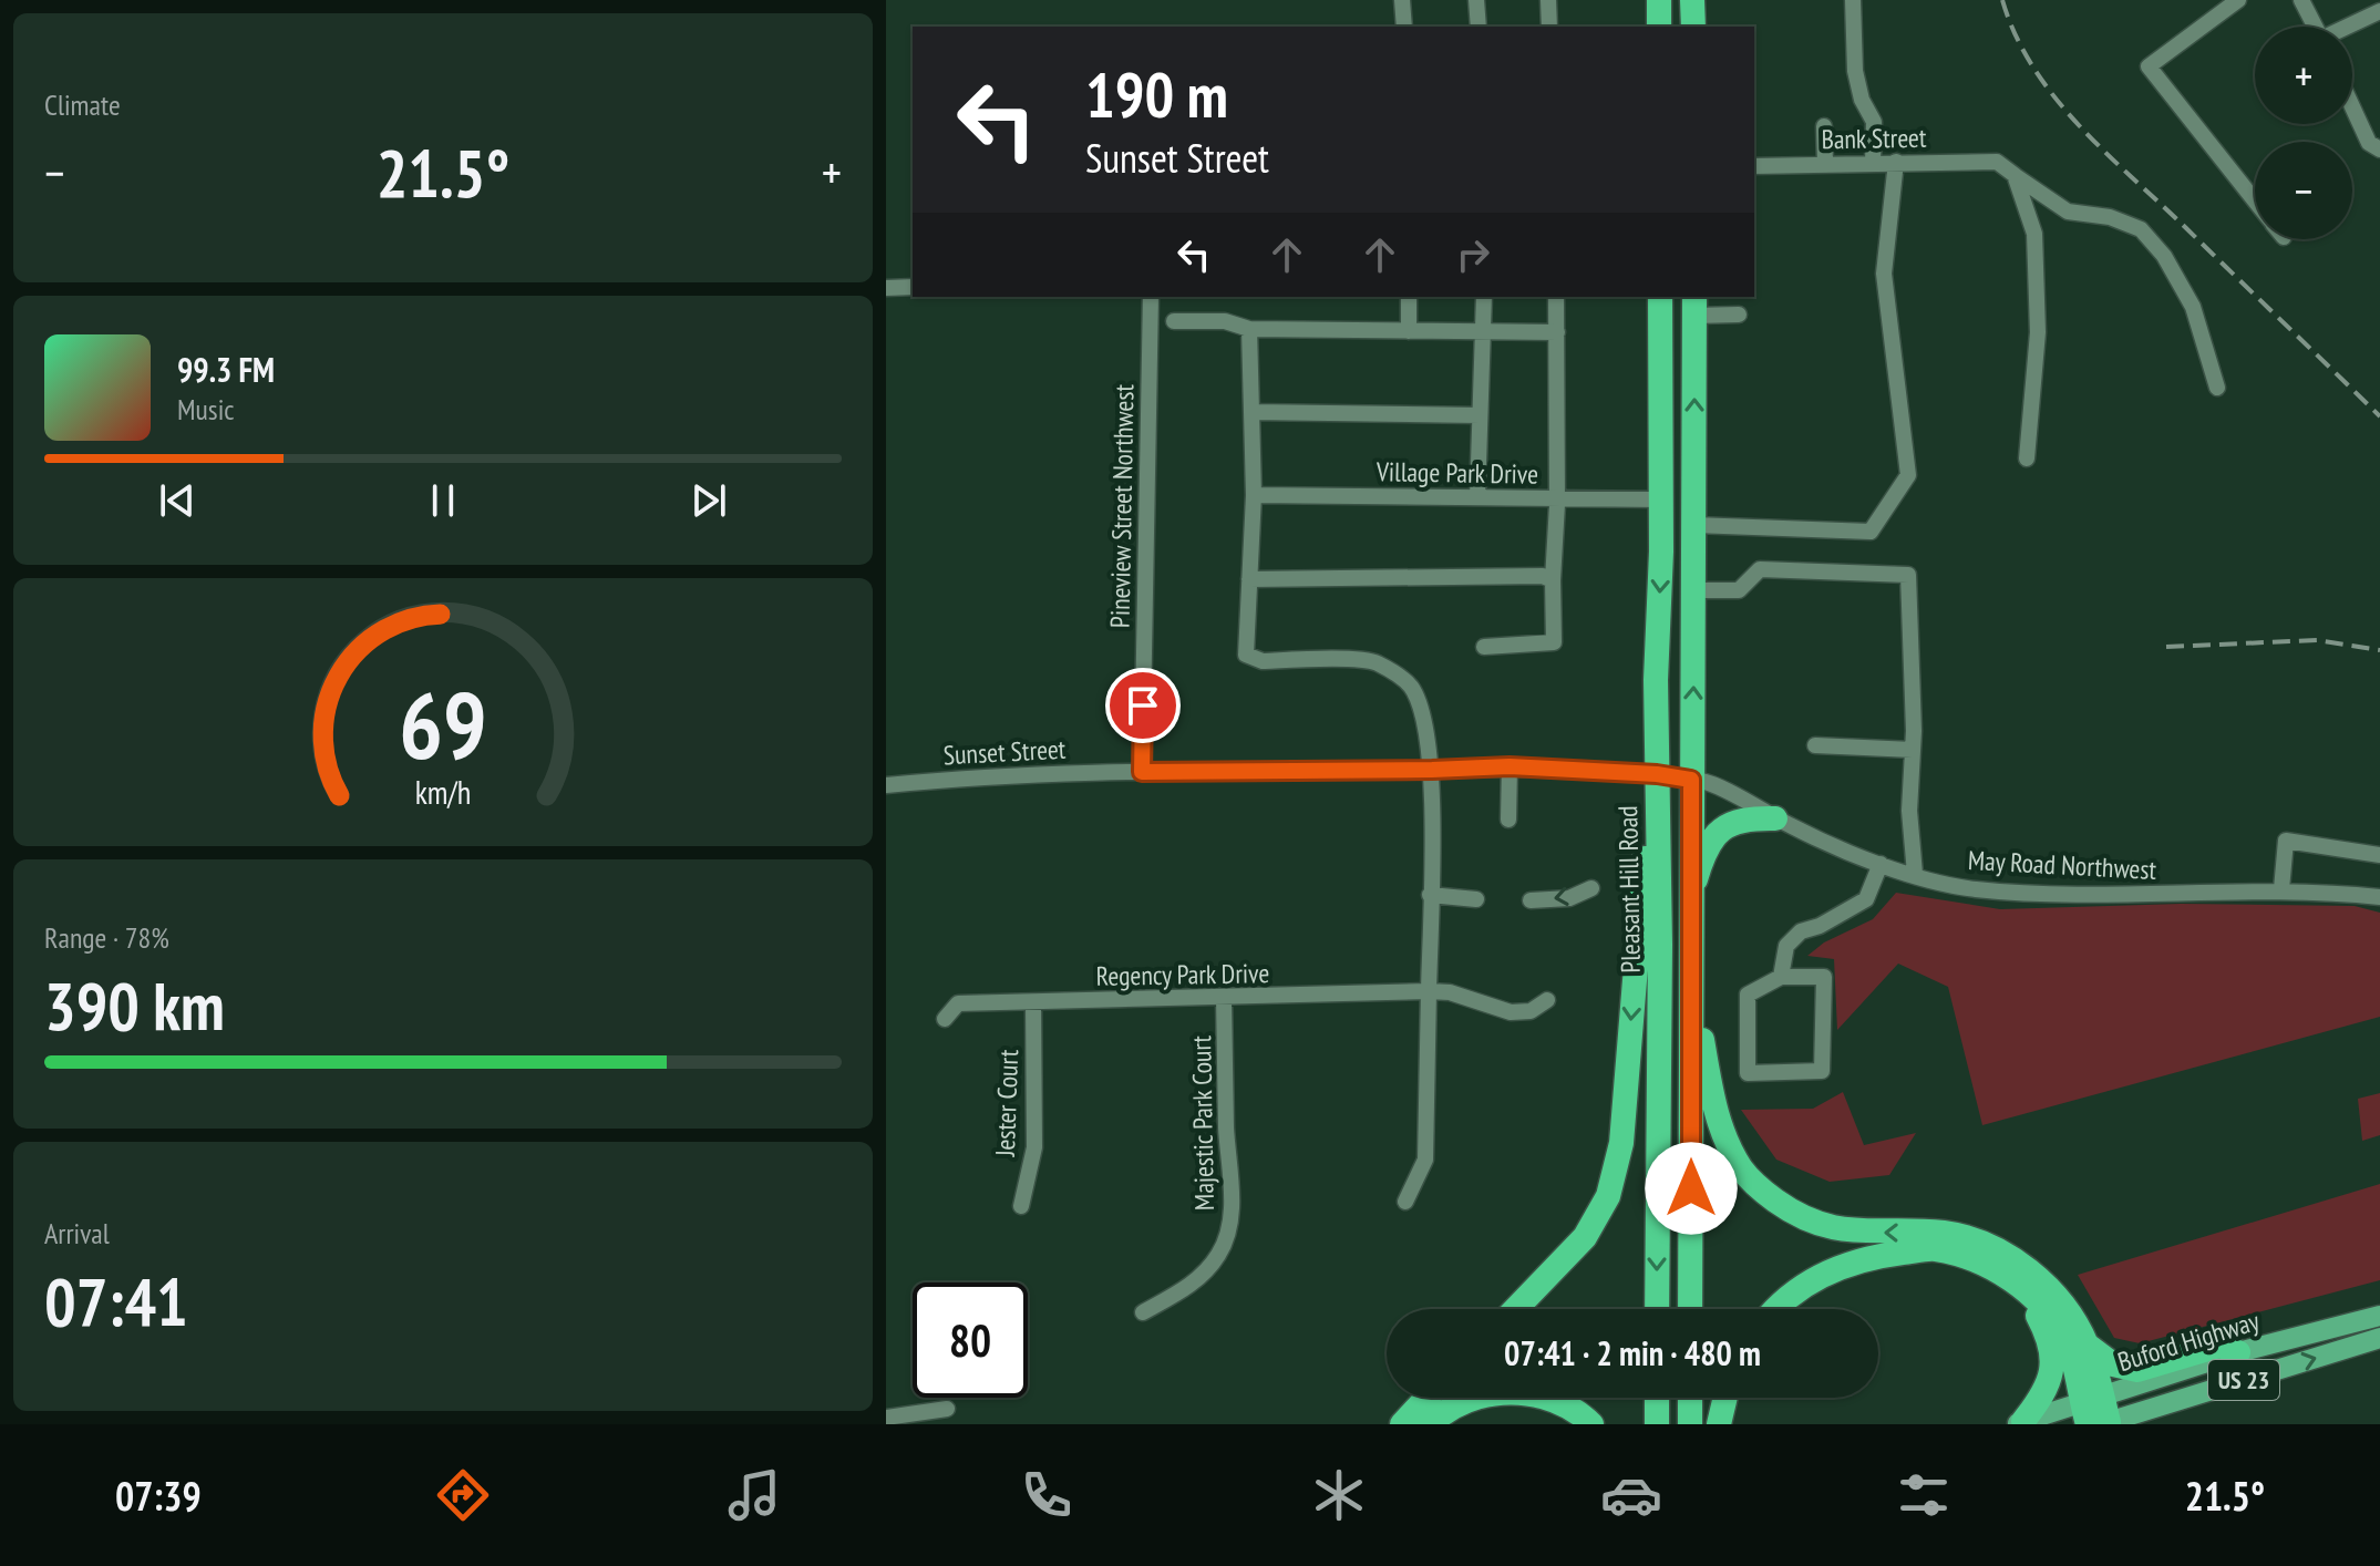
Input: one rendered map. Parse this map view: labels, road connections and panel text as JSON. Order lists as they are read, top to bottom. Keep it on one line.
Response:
{"streets":{"highway":["Pleasant Hill Road"],"main road":["Buford Highway","US 23"],"street":["Bank Street","Village Park Drive","Pineview Street Northwest","Sunset Street","May Road Northwest","Regency Park Drive","Jester Court","Majestic Park Court"]},"crossings":[["Village Park Drive","Pleasant Hill Road"],["Pineview Street Northwest","Sunset Street"],["Sunset Street","May Road Northwest"],["Sunset Street","Pleasant Hill Road"],["May Road Northwest","Pleasant Hill Road"],["Regency Park Drive","Jester Court"],["Regency Park Drive","Majestic Park Court"]],"page":{"tile":["Climate",["Range · 78%","390 km"],["Arrival","07:41"]],"map_buttons":["+","−"],"turn":["190 m","Sunset Street"],"heat":["−","21.5°","+"],"song":["99.3 FM","Music"],"limit":"80","trip":"07:41 · 2 min · 480 m","tabs":["07:39","21.5°"],"gauge":["69","km/h"]}}
